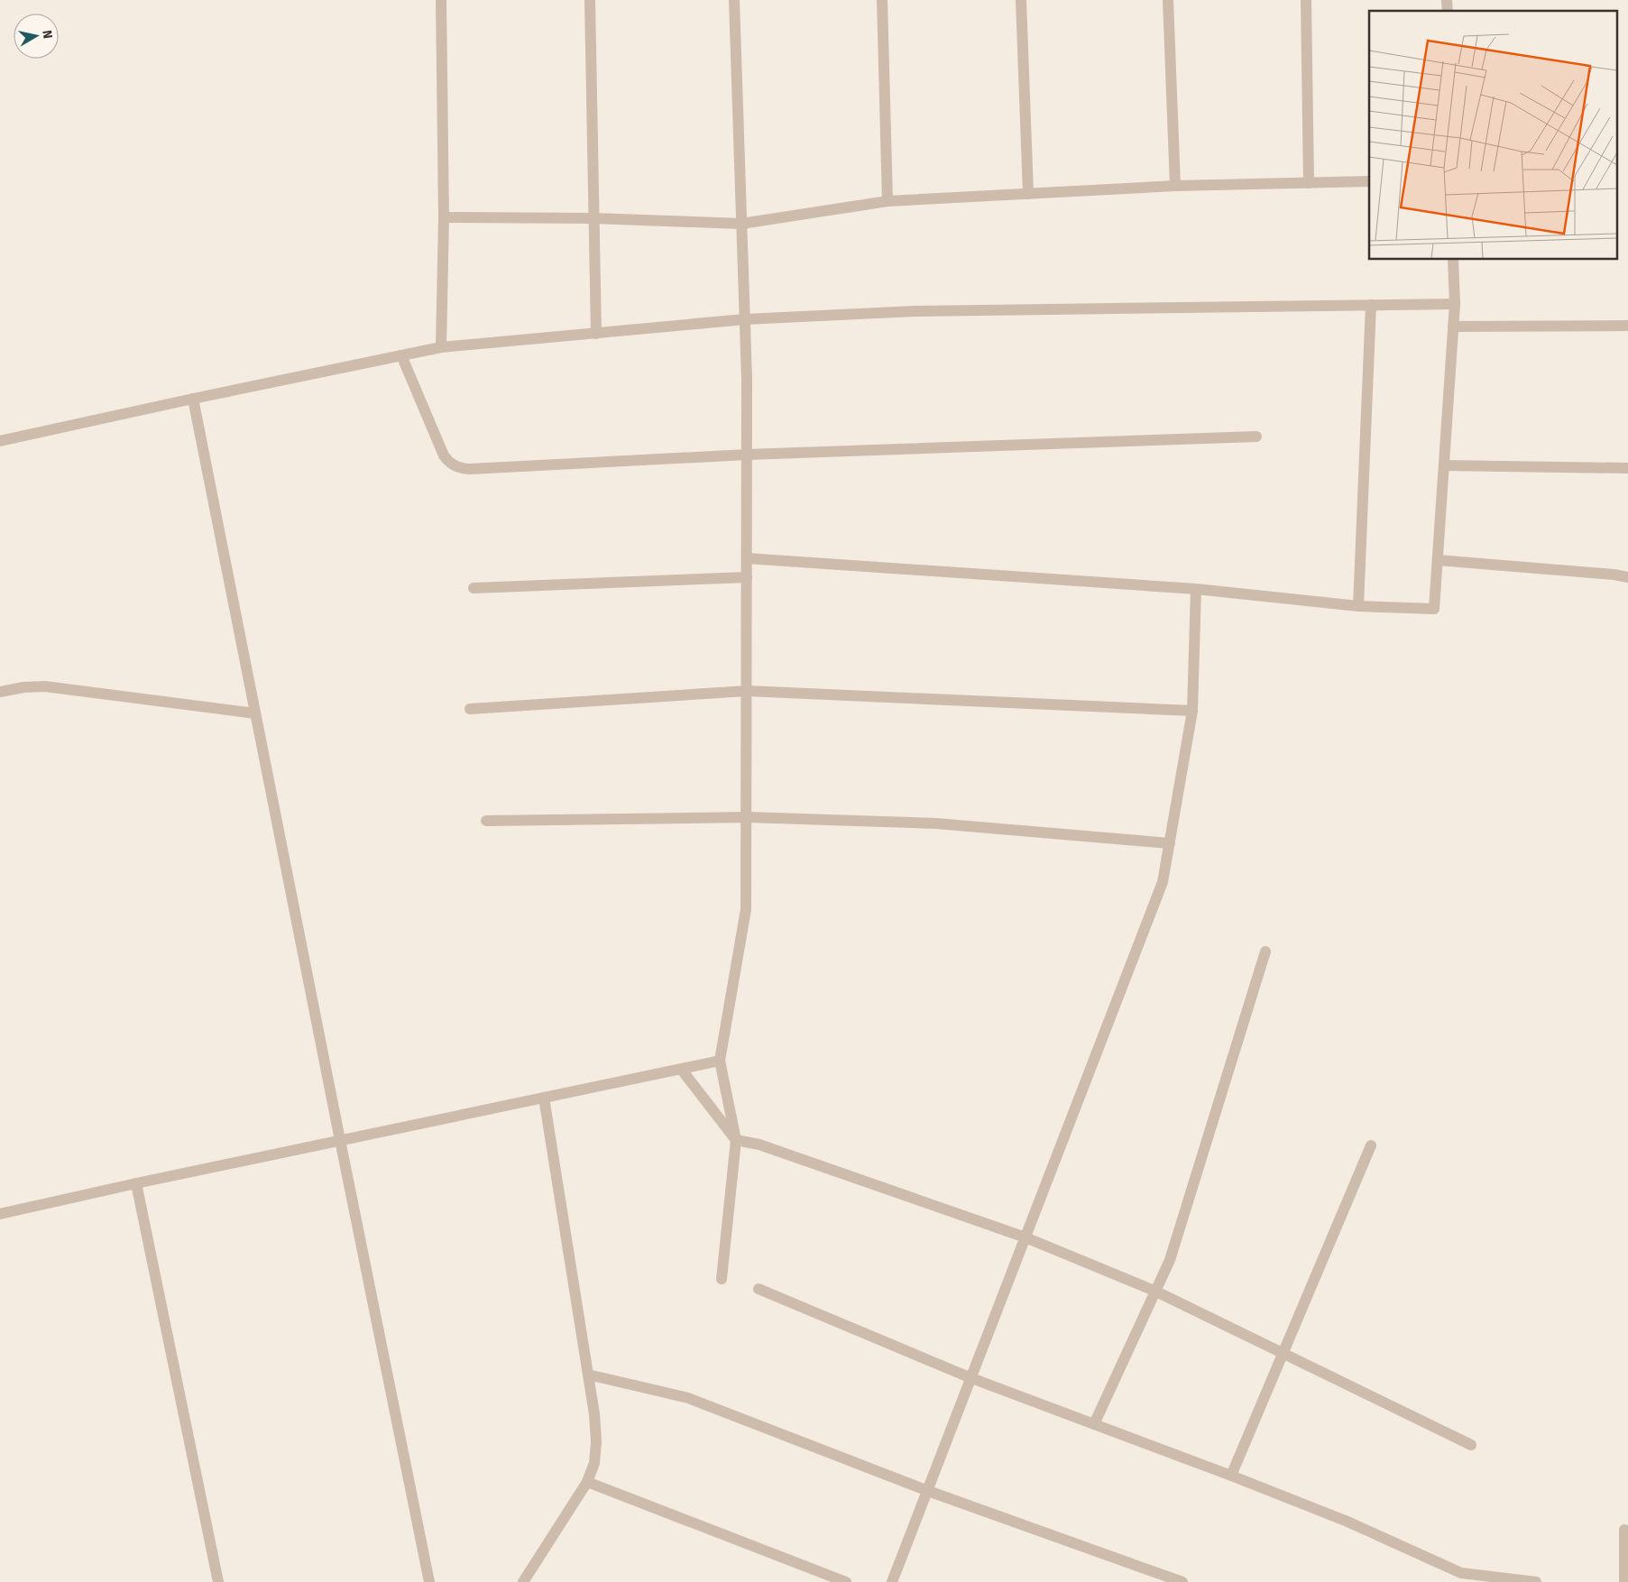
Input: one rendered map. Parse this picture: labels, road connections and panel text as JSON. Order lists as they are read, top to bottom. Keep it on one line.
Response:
{"north":"right"}
